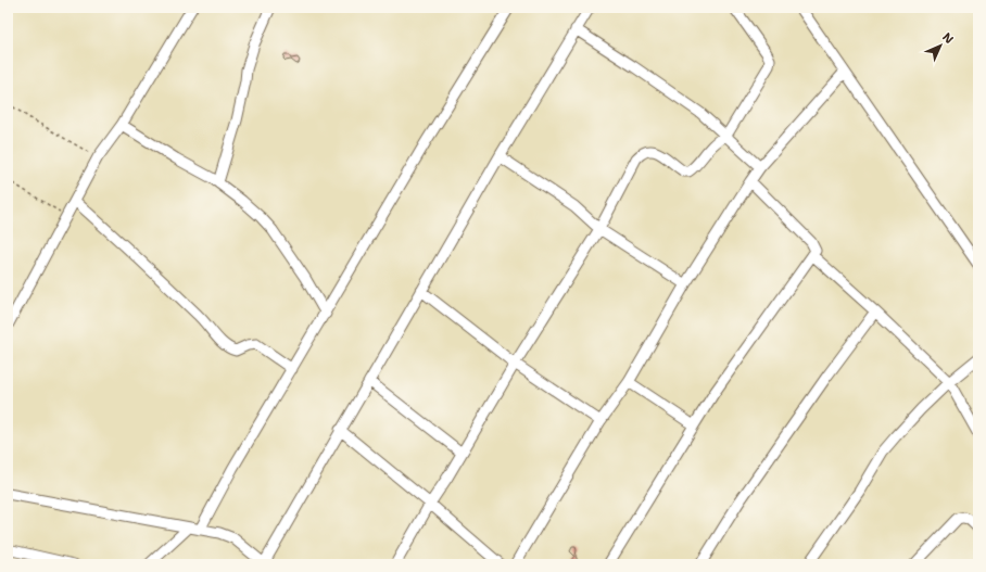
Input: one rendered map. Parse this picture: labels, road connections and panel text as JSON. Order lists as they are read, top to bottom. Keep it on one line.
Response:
{"north":"top right"}
